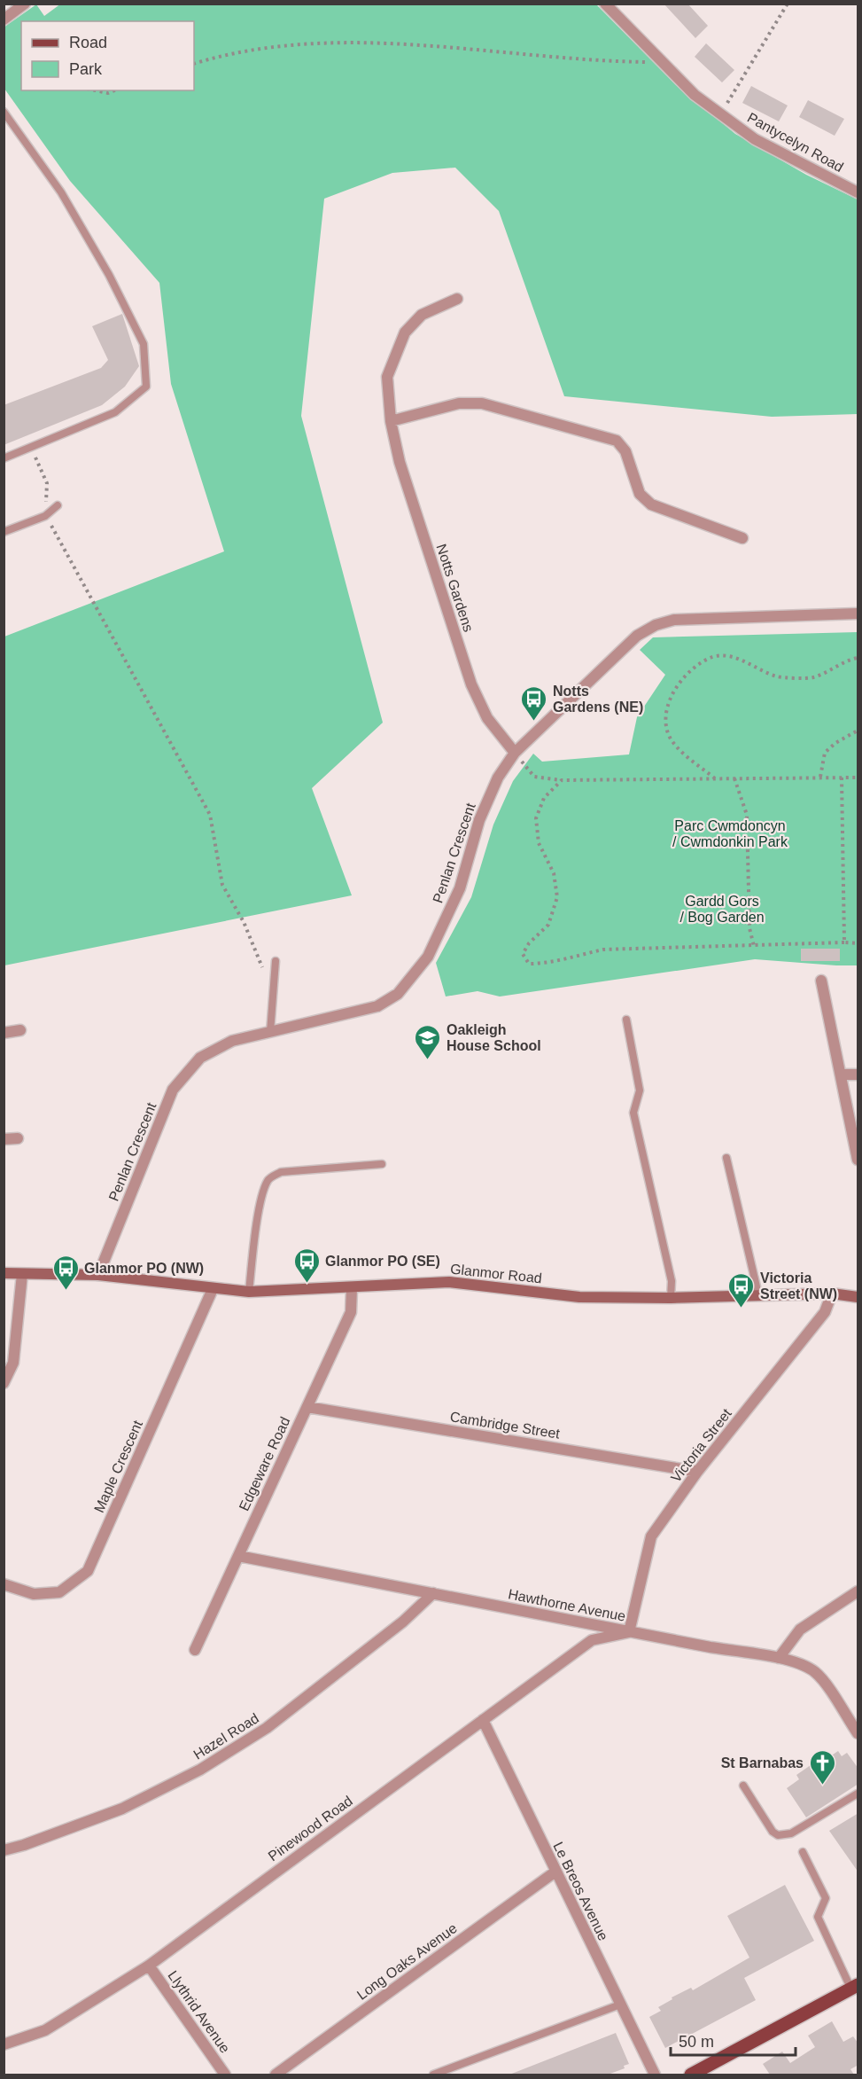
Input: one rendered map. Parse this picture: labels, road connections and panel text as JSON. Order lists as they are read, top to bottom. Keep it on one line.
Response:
{"streets":{"street":["Pantycelyn Road","Notts Gardens","Penlan Crescent","Glanmor Road","Cambridge Street","Victoria Street","Edgeware Road","Maple Crescent","Hawthorne Avenue","Hazel Road","Pinewood Road","Le Breos Avenue","Long Oaks Avenue","Llythrid Avenue"]},"crossings":[["Notts Gardens","Penlan Crescent"],["Penlan Crescent","Glanmor Road"],["Glanmor Road","Victoria Street"],["Glanmor Road","Edgeware Road"],["Glanmor Road","Maple Crescent"],["Cambridge Street","Victoria Street"],["Cambridge Street","Edgeware Road"],["Victoria Street","Hawthorne Avenue"],["Victoria Street","Pinewood Road"],["Edgeware Road","Hawthorne Avenue"],["Hawthorne Avenue","Hazel Road"],["Hawthorne Avenue","Pinewood Road"],["Pinewood Road","Le Breos Avenue"],["Pinewood Road","Llythrid Avenue"],["Le Breos Avenue","Long Oaks Avenue"]],"parks":["Parc Cwmdoncyn / Cwmdonkin Park","Gardd Gors / Bog Garden"],"places":{"bus stop":["Notts Gardens (NE)","Glanmor PO (SE)","Glanmor PO (NW)","Victoria Street (NW)"],"school or university":["Oakleigh House School"],"church":["St Barnabas"]},"legend":["Road","Park"],"scale_bar":"50 m"}
